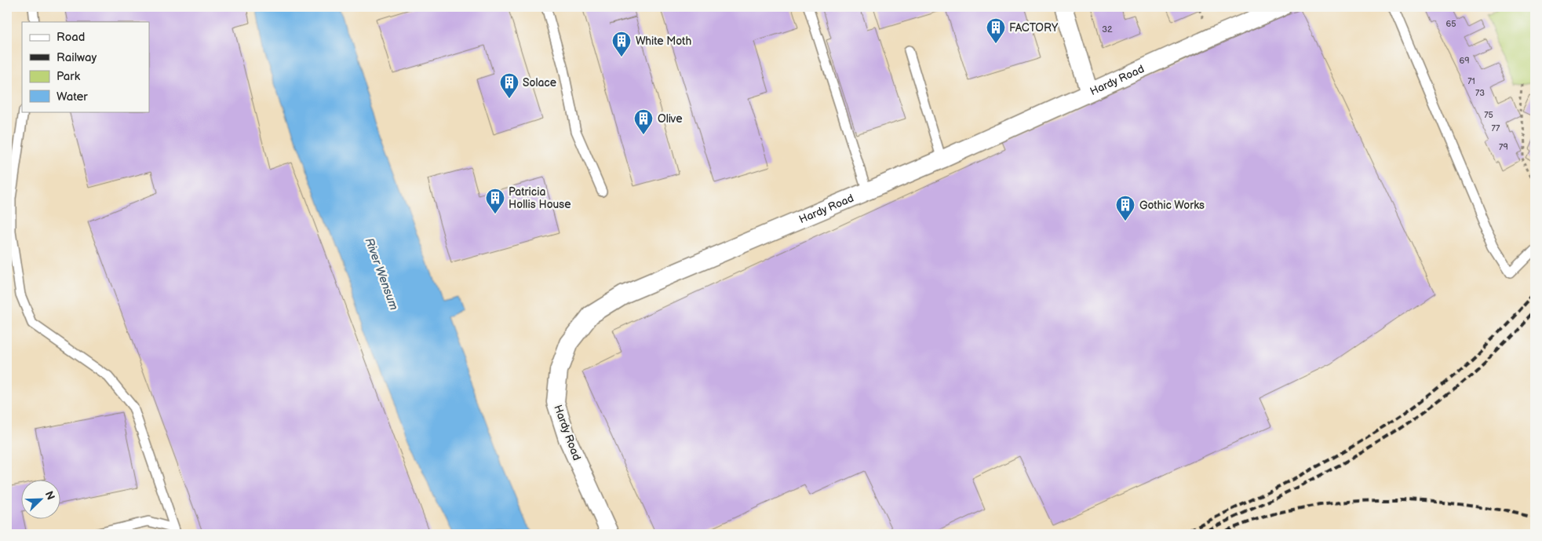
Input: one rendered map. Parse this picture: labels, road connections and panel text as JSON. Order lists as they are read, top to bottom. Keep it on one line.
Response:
{"streets":{"street":["Hardy Road"]},"water":["River Wensum"],"places":{"building":["FACTORY","White Moth","Solace","Olive","Patricia Hollis House","Gothic Works"]},"house_numbers":["65","32","69","71","73","75","77","79"],"legend":["Road","Railway","Park","Water"],"north":"top right"}
